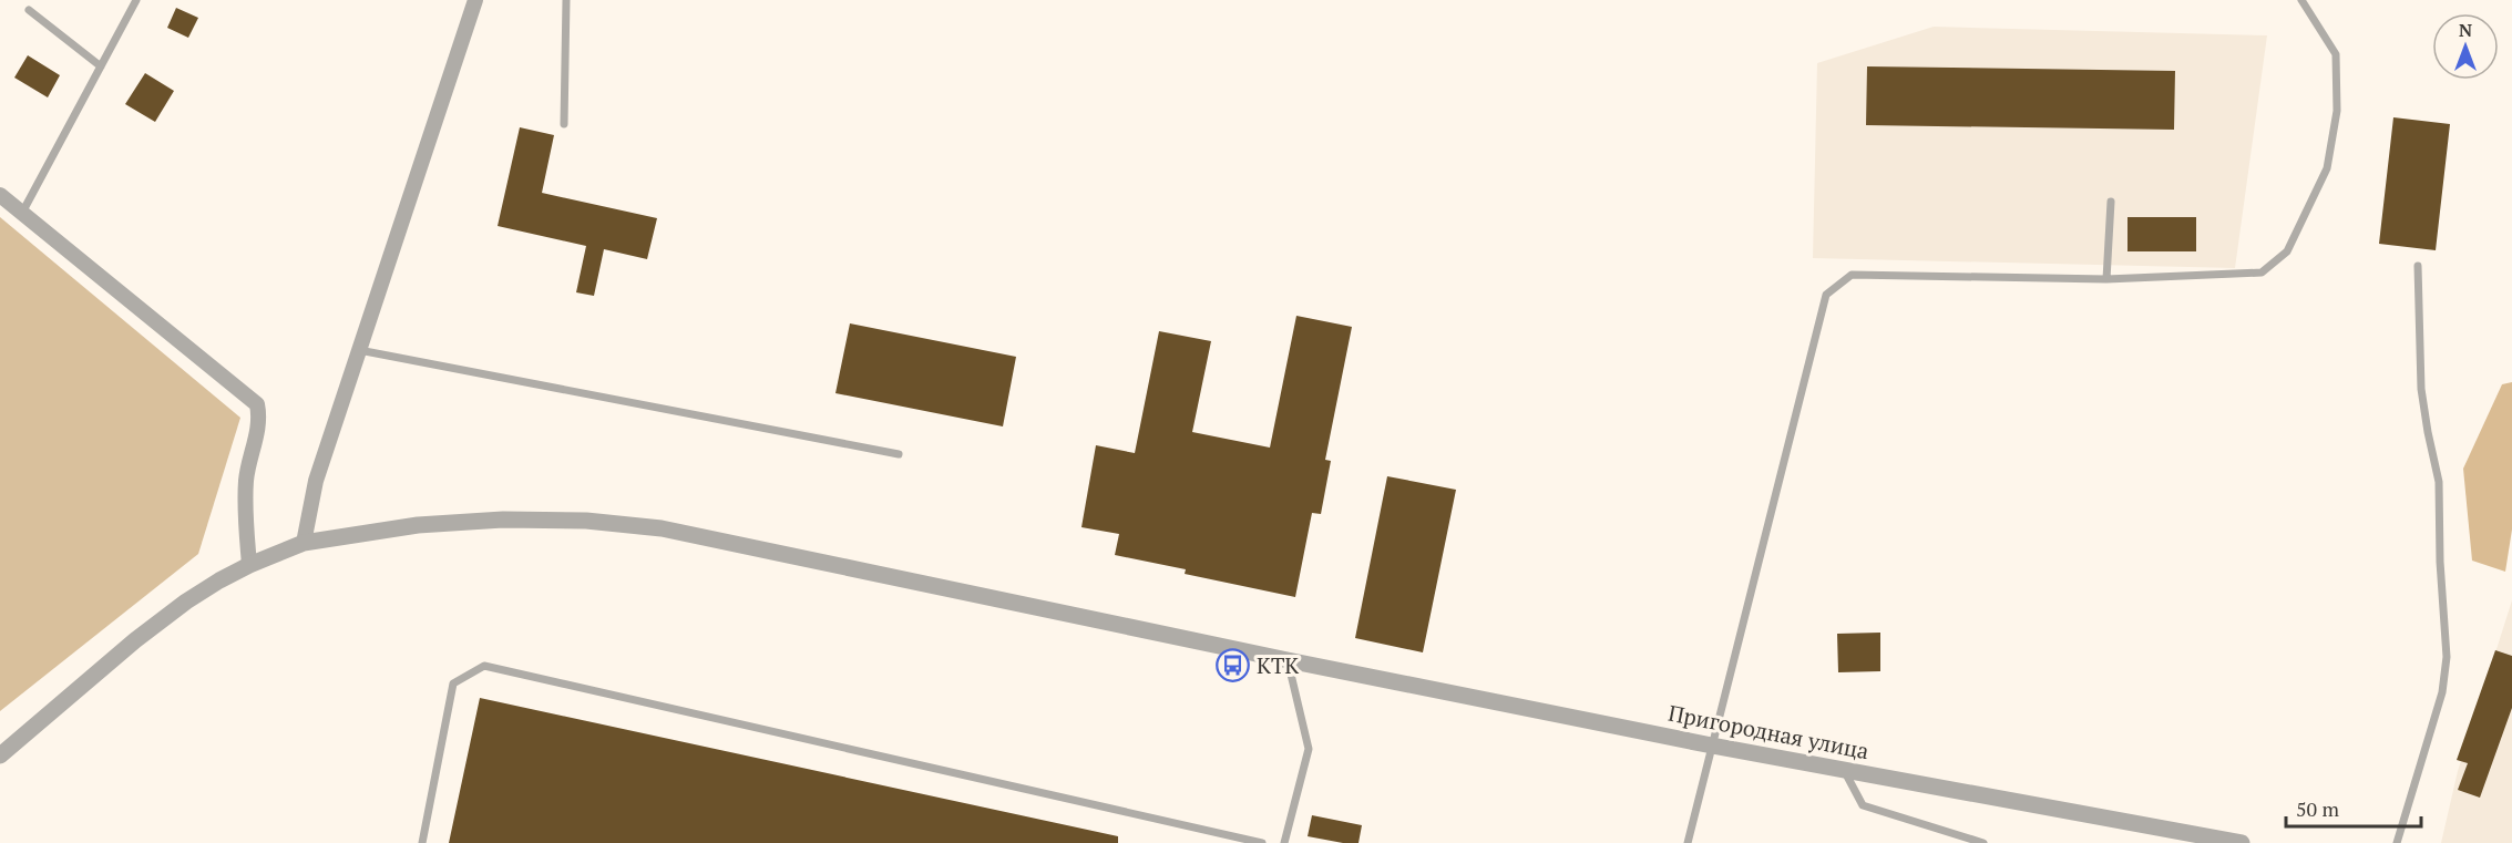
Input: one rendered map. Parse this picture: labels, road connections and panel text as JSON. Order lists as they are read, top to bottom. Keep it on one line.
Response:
{"streets":{"street":["Пригородная улица"]},"places":{"bus stop":["КТК"]},"scale_bar":"50 m","north":"top"}
